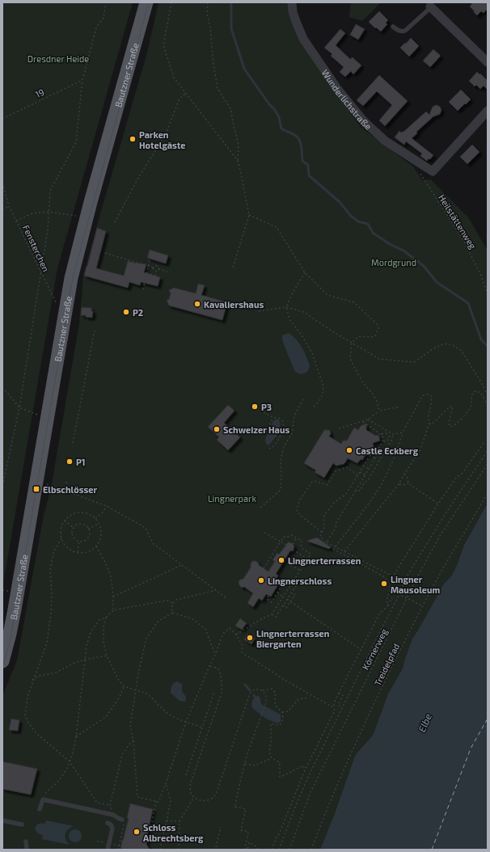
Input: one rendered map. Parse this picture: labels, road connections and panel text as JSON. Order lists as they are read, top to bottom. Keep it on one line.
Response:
{"streets":{"main road":["Bautzner Straße"],"street":["Wunderlichstraße"],"path":["19","Heilstättenweg","Fensterchen","Körnerweg","Treidelpfad"]},"crossings":[["Bautzner Straße","Fensterchen"],["Wunderlichstraße","Heilstättenweg"]],"water":["Elbe"],"parks":["Dresdner Heide","Mordgrund","Lingnerpark"],"places":{"other":["Parken Hotelgäste","Kavaliershaus","P2","P3","Schweizer Haus","Castle Eckberg","P1","Lingnerterrassen","Lingnerschloss","Lingner Mausoleum","Lingnerterrassen Biergarten","Schloss Albrechtsberg"],"transit":["Elbschlösser"]}}
